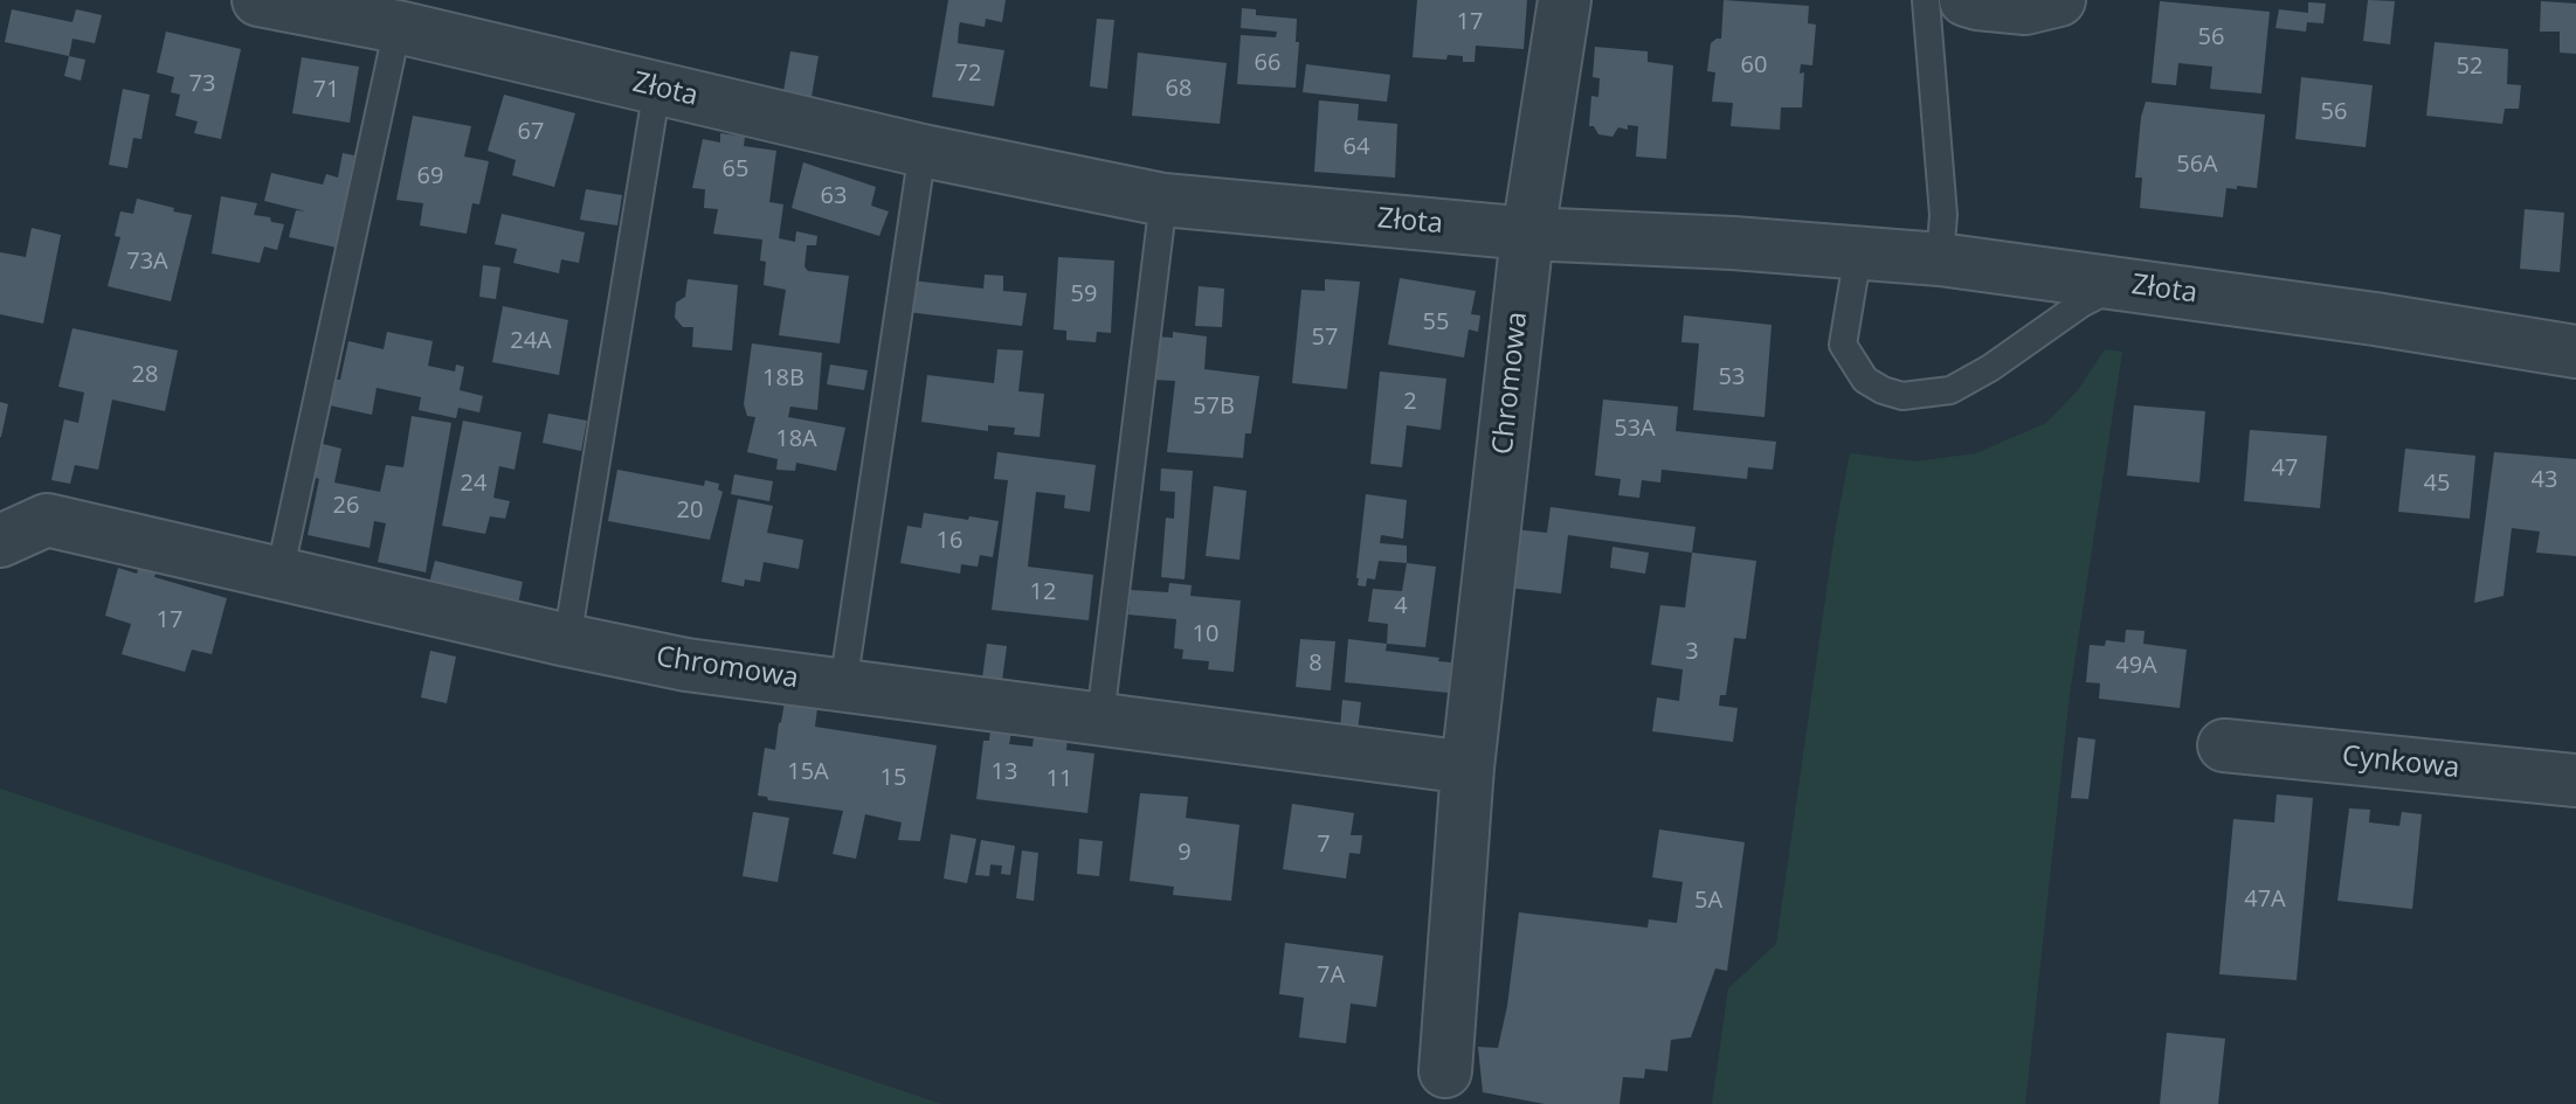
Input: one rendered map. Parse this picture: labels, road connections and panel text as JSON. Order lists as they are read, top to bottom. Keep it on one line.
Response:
{"streets":{"street":["Złota","Chromowa","Cynkowa"]},"crossings":[["Złota","Chromowa"]],"house_numbers":["17","56","66","60","52","72","73","68","71","56","67","64","56A","65","69","63","73A","59","55","57","24A","28","53","18B","2","57B","53A","18A","47","43","24","45","26","20","16","12","4","17","10","3","8","49A","15A","13","15","11","7","9","47A","5A","7A"]}
